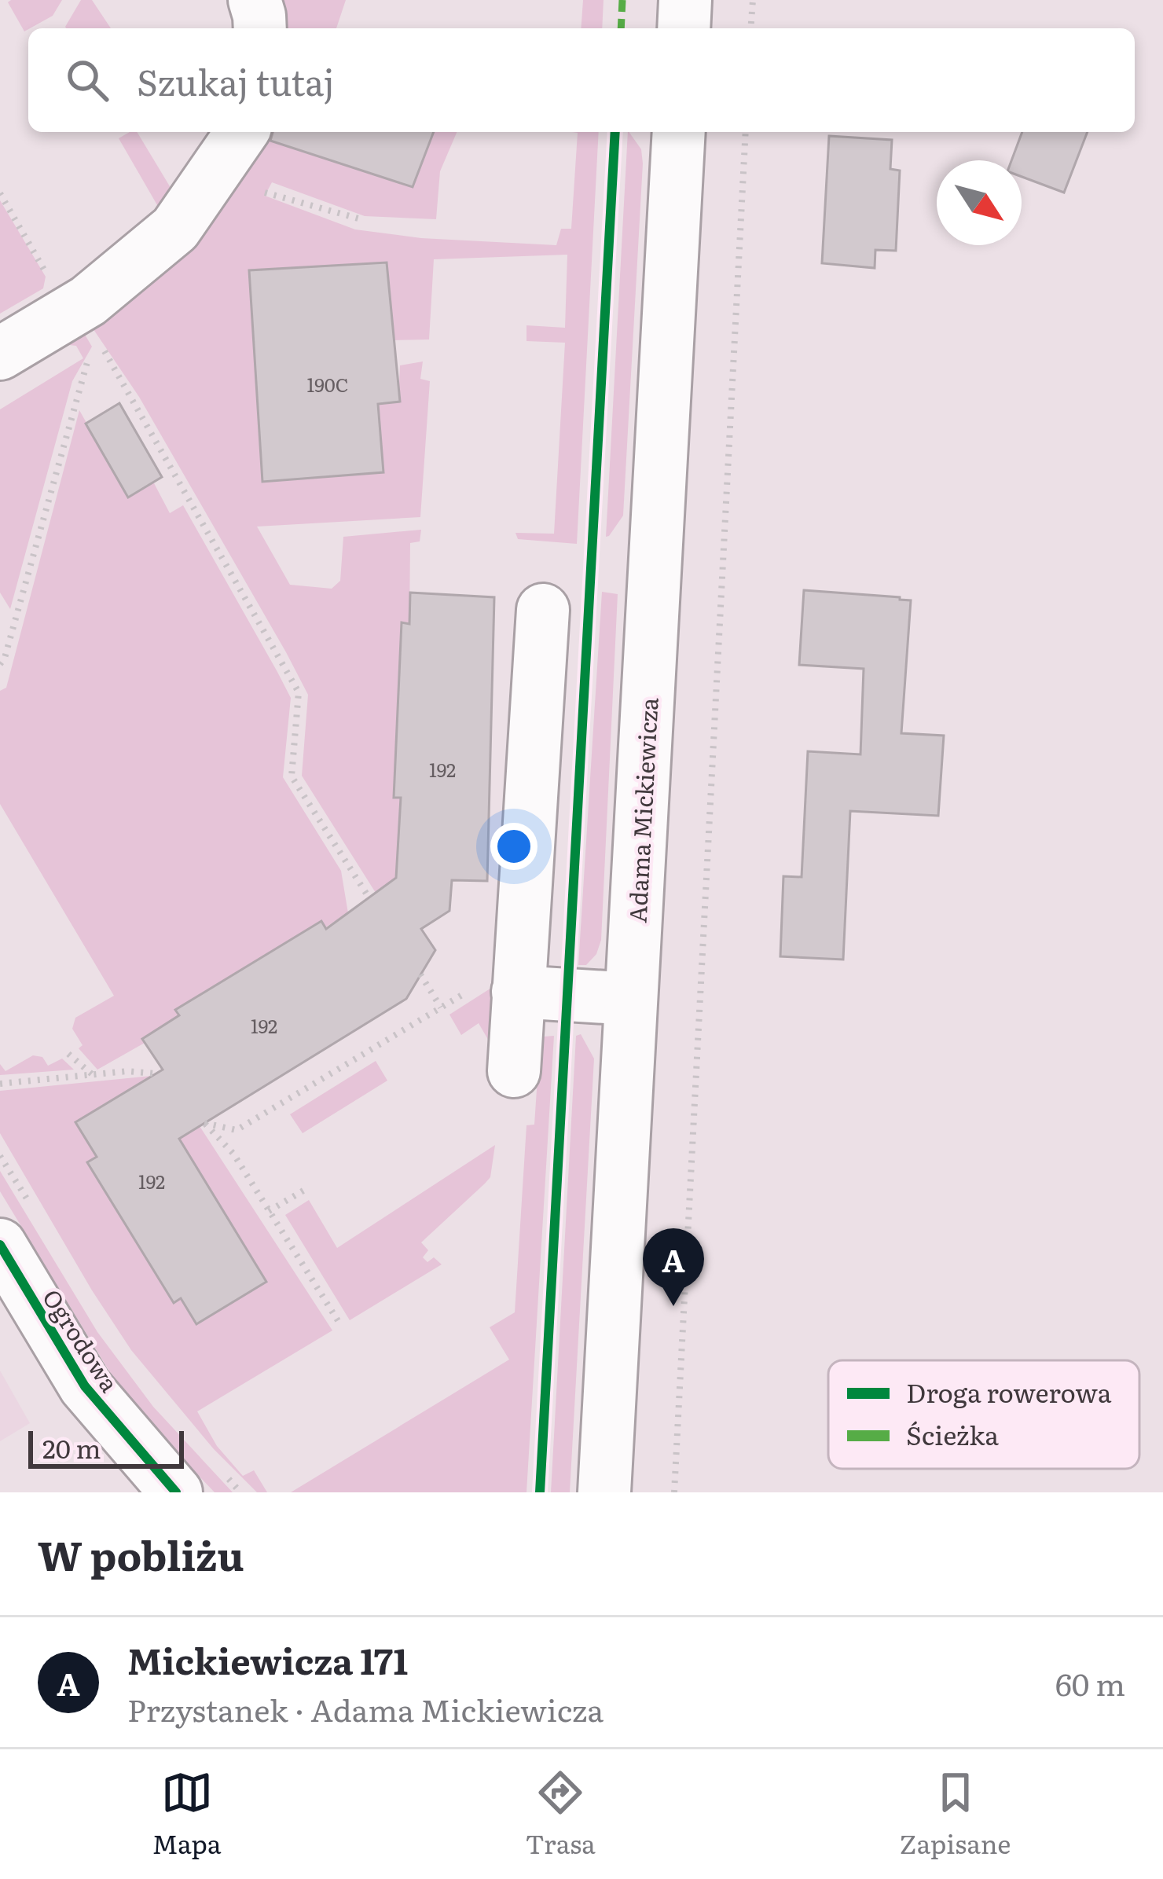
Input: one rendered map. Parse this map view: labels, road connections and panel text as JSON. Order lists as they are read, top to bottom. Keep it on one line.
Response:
{"streets":{"main road":["Adama Mickiewicza","Ogrodowa"]},"house_numbers":["190C","192","192","192"],"legend":["Droga rowerowa","Ścieżka"],"scale_bar":"20 m","north":"bottom right","page":{"search":"Szukaj tutaj","pins":"A","scale":"20 m","heading":"W pobliżu","list":[{"mark":"A","name":"Mickiewicza 171","note":"Przystanek · Adama Mickiewicza","value":"60 m"}],"nav":["Mapa","Trasa","Zapisane"]}}
